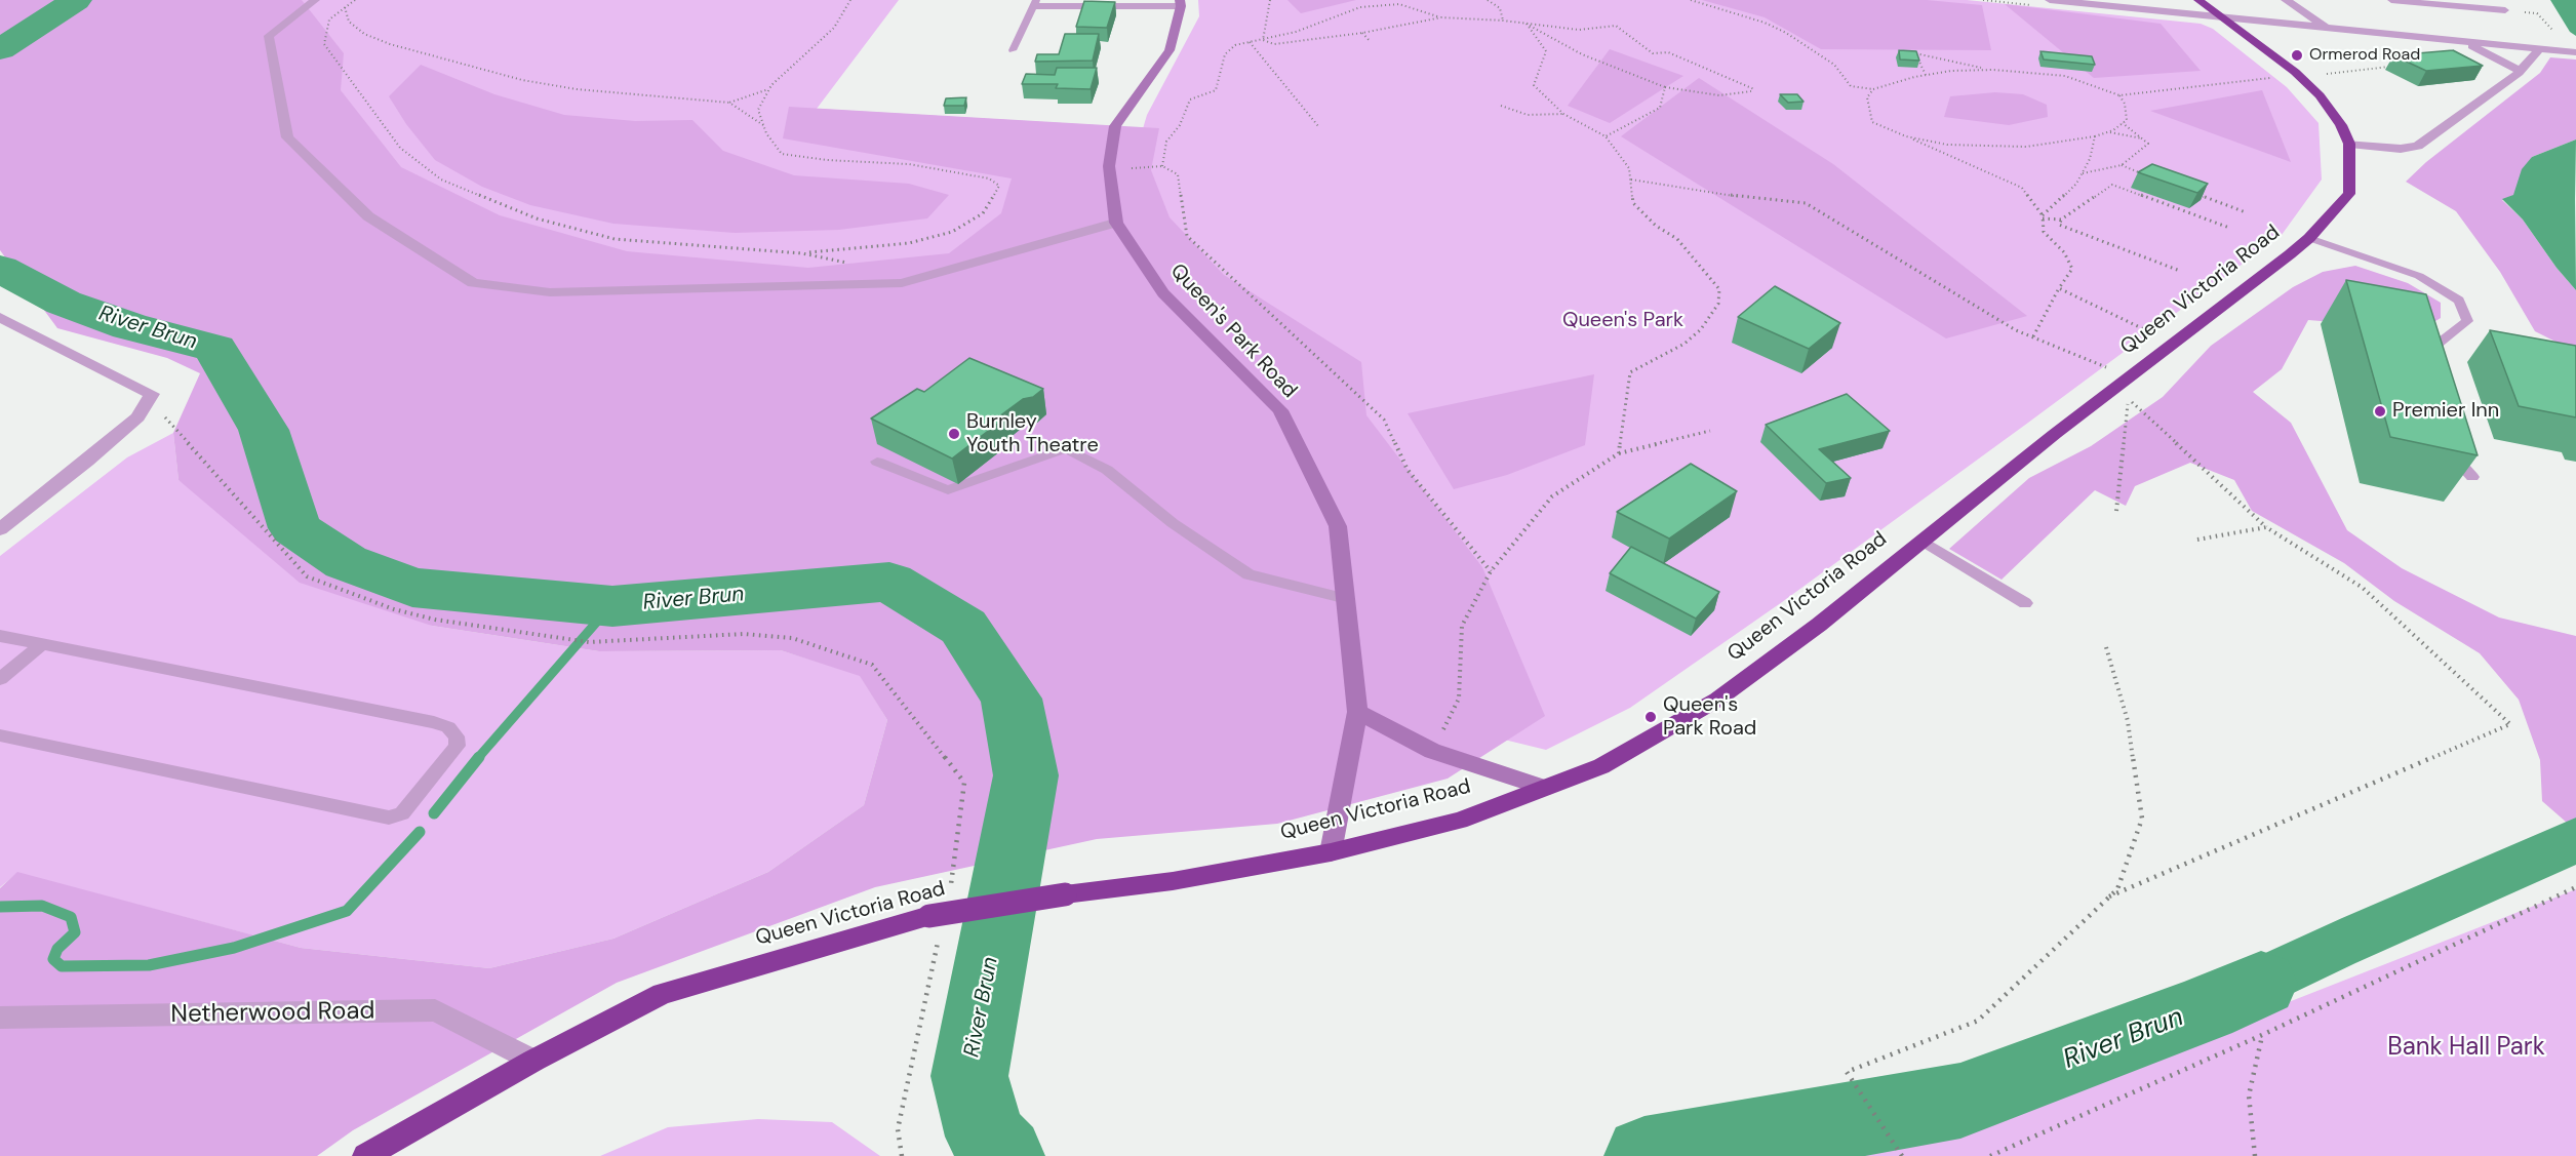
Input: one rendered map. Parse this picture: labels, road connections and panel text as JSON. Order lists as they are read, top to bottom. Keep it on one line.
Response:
{"streets":{"highway":["Queen Victoria Road"],"street":["Queen's Park Road","Netherwood Road"]},"crossings":[["Queen Victoria Road","Queen's Park Road"],["Queen Victoria Road","Netherwood Road"]],"water":["River Brun"],"parks":["Queen's Park","Bank Hall Park"],"places":["Ormerod Road","Premier Inn","Burnley Youth Theatre","Queen's Park Road"]}
